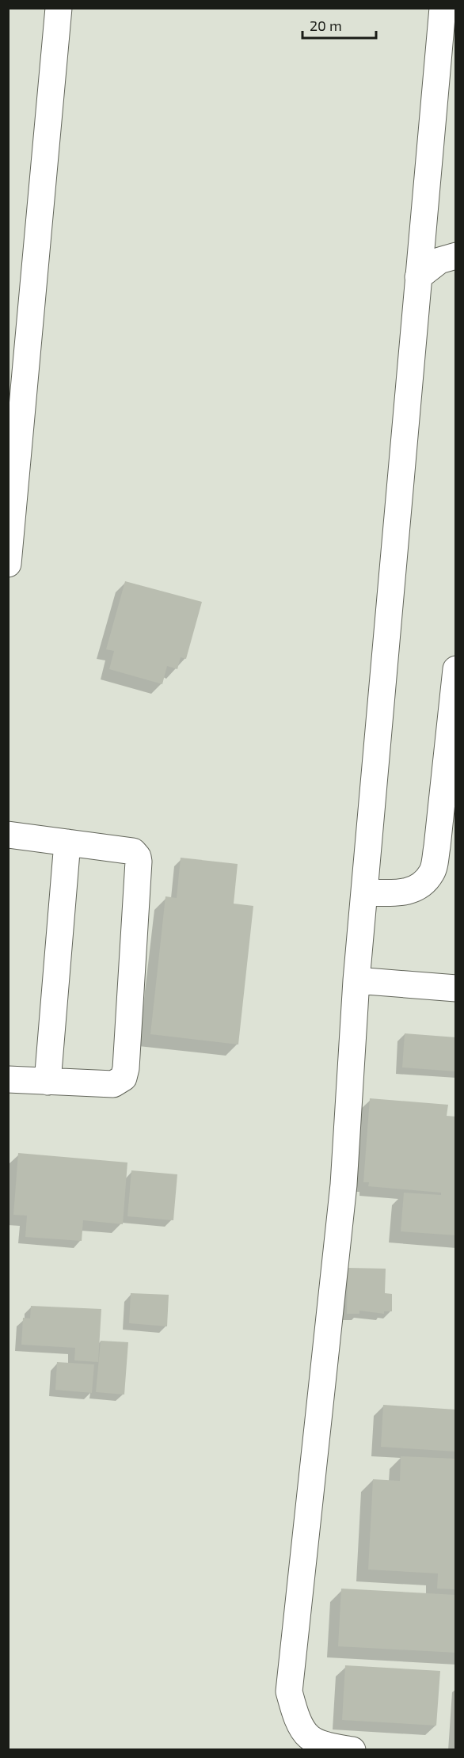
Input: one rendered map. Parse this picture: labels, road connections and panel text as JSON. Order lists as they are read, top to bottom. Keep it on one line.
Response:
{"scale_bar":"20 m"}
